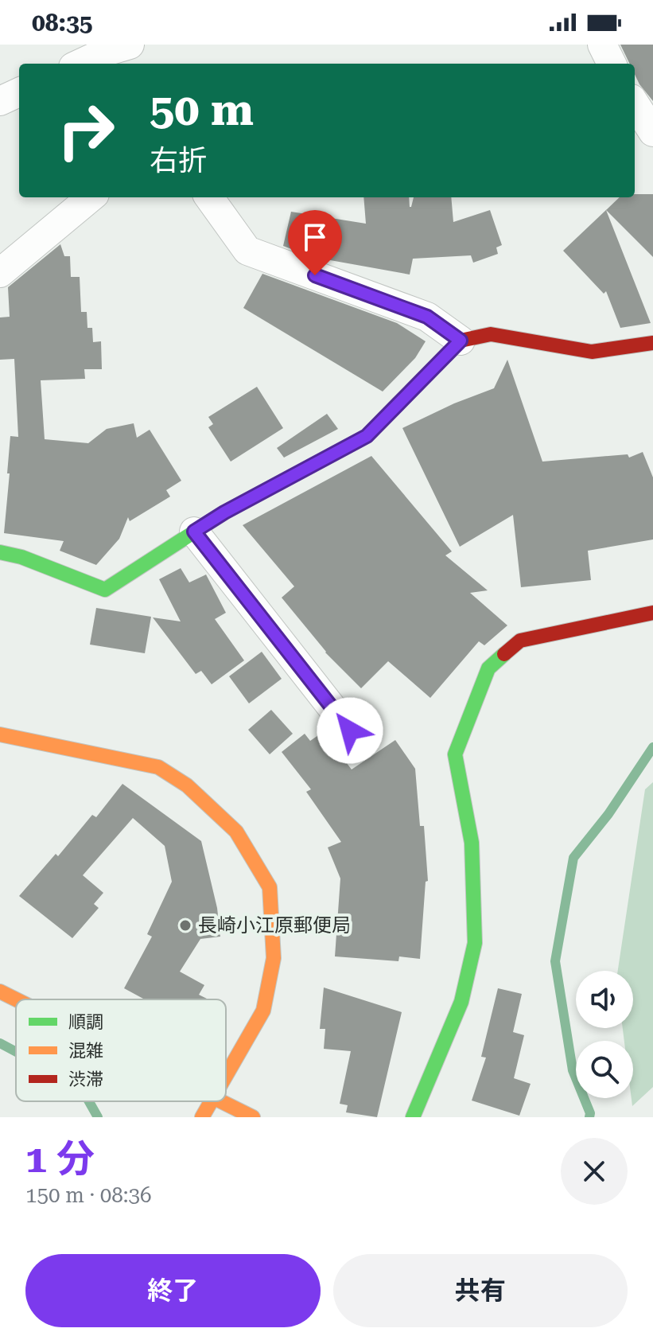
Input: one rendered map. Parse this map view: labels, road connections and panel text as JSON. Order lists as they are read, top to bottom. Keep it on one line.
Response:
{"places":["長崎小江原郵便局"],"legend":["順調","混雑","渋滞"],"page":{"status":"08:35","turn":["50 m","右折"],"heading":["1 分","150 m · 08:36"],"buttons":["終了","共有"]}}
